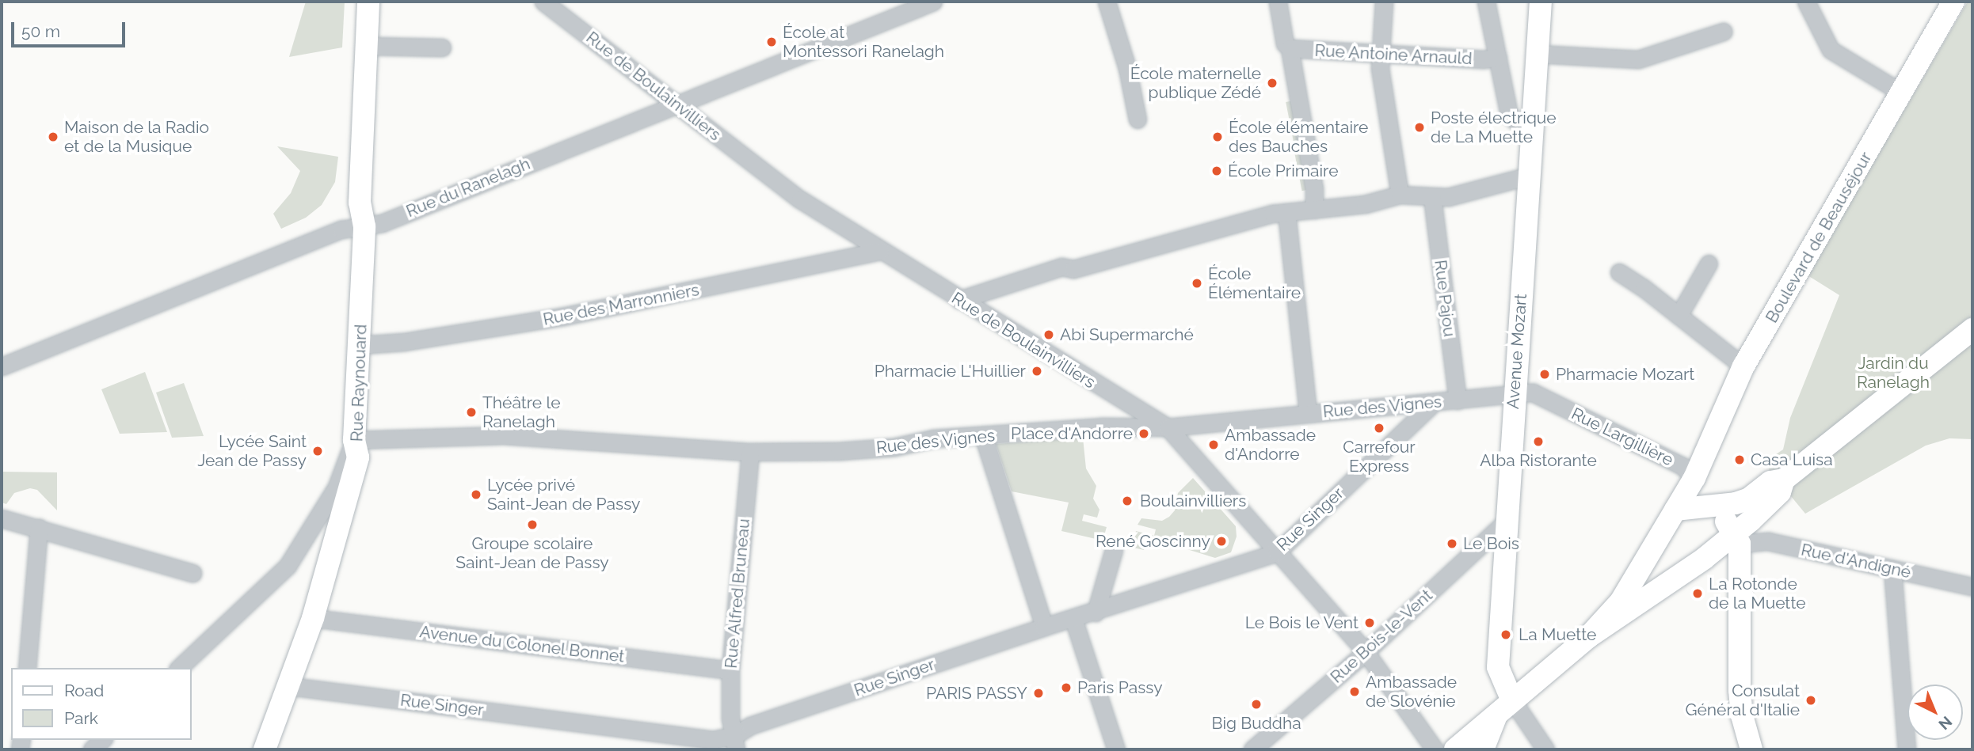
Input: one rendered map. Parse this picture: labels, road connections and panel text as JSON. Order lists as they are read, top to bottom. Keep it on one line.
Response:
{"streets":{"street":["Rue Antoine Arnauld","Rue de Boulainvilliers","Rue du Ranelagh","Boulevard de Beauséjour","Rue Pajou","Rue des Marronniers","Avenue Mozart","Rue Raynouard","Rue des Vignes","Rue Largillière","Rue Singer","Rue d'Andigné","Rue Alfred Bruneau","Rue Bois-le-Vent","Avenue du Colonel Bonnet"]},"crossings":[["Rue de Boulainvilliers","Rue du Ranelagh"],["Rue de Boulainvilliers","Rue des Marronniers"],["Rue de Boulainvilliers","Rue des Vignes"],["Rue de Boulainvilliers","Rue Singer"],["Rue de Boulainvilliers","Rue Bois-le-Vent"],["Rue du Ranelagh","Rue Raynouard"],["Boulevard de Beauséjour","Rue Largillière"],["Rue Pajou","Rue des Vignes"],["Rue des Marronniers","Rue Raynouard"],["Avenue Mozart","Rue des Vignes"],["Avenue Mozart","Rue Largillière"],["Avenue Mozart","Rue Bois-le-Vent"],["Rue Raynouard","Rue des Vignes"],["Rue Raynouard","Rue Singer"],["Rue Raynouard","Avenue du Colonel Bonnet"],["Rue des Vignes","Rue Largillière"],["Rue des Vignes","Rue Singer"],["Rue des Vignes","Rue Alfred Bruneau"],["Rue Largillière","Rue d'Andigné"],["Rue Singer","Rue Alfred Bruneau"],["Rue Alfred Bruneau","Avenue du Colonel Bonnet"]],"parks":["Jardin du Ranelagh"],"places":["École at Montessori Ranelagh","École maternelle publique Zédé","Poste électrique de La Muette","Maison de la Radio et de la Musique","École élémentaire des Bauches","École Primaire","École Élémentaire","Abi Supermarché","Pharmacie L'Huillier","Pharmacie Mozart","Théâtre le Ranelagh","Carrefour Express","Place d'Andorre","Alba Ristorante","Ambassade d'Andorre","Lycée Saint Jean de Passy","Casa Luisa","Lycée privé Saint-Jean de Passy","Boulainvilliers","Groupe scolaire Saint-Jean de Passy","René Goscinny","Le Bois","La Rotonde de la Muette","Le Bois le Vent","La Muette","Paris Passy","Ambassade de Slovénie","PARIS PASSY","Consulat Général d'Italie","Big Buddha"],"legend":["Road","Park"],"scale_bar":"50 m","north":"bottom right"}
